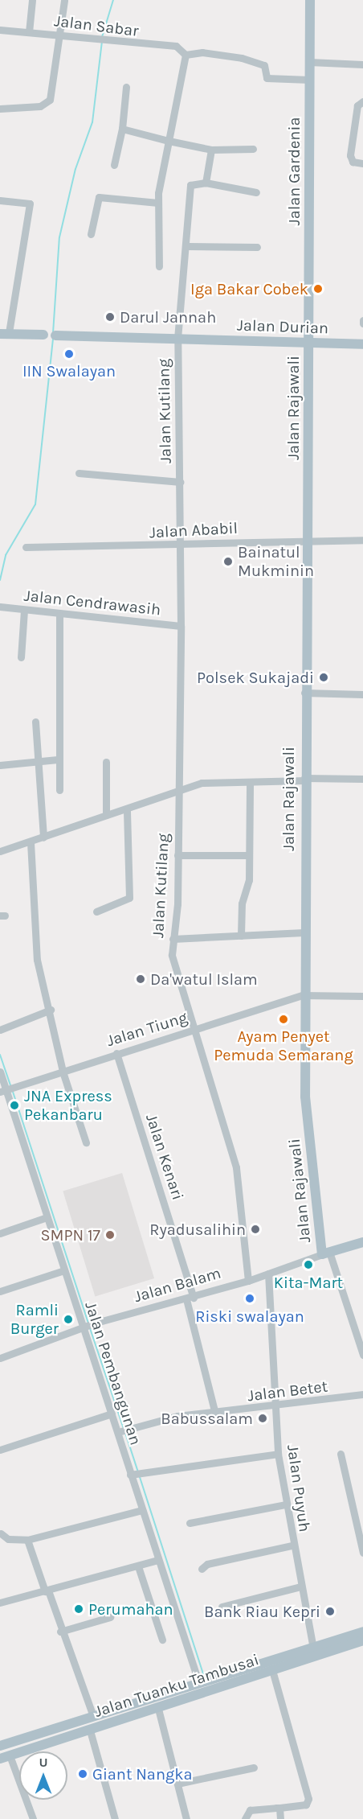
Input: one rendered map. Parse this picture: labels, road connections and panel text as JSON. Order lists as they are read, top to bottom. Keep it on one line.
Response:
{"streets":{"main road":["Jalan Gardenia","Jalan Durian","Jalan Rajawali","Jalan Balam","Jalan Tuanku Tambusai"],"street":["Jalan Sabar","Jalan Kutilang","Jalan Ababil","Jalan Cendrawasih","Jalan Tiung","Jalan Kenari","Jalan Pembangunan","Jalan Betet","Jalan Puyuh"]},"crossings":[["Jalan Gardenia","Jalan Durian"],["Jalan Gardenia","Jalan Rajawali"],["Jalan Durian","Jalan Rajawali"],["Jalan Durian","Jalan Kutilang"],["Jalan Rajawali","Jalan Ababil"],["Jalan Rajawali","Jalan Tiung"],["Jalan Rajawali","Jalan Balam"],["Jalan Kutilang","Jalan Ababil"],["Jalan Kutilang","Jalan Cendrawasih"],["Jalan Kutilang","Jalan Tiung"],["Jalan Kutilang","Jalan Balam"],["Jalan Tiung","Jalan Kenari"],["Jalan Tiung","Jalan Pembangunan"],["Jalan Kenari","Jalan Balam"],["Jalan Kenari","Jalan Betet"],["Jalan Balam","Jalan Pembangunan"],["Jalan Balam","Jalan Puyuh"],["Jalan Pembangunan","Jalan Betet"],["Jalan Pembangunan","Jalan Tuanku Tambusai"],["Jalan Betet","Jalan Puyuh"],["Jalan Puyuh","Jalan Tuanku Tambusai"]],"places":["Iga Bakar Cobek","Darul Jannah","IIN Swalayan","Bainatul Mukminin","Polsek Sukajadi","Da'watul Islam","Ayam Penyet Pemuda Semarang","JNA Express Pekanbaru","Ryadusalihin","SMPN 17","Kita-Mart","Riski swalayan","Ramli Burger","Babussalam","Perumahan","Bank Riau Kepri","Giant Nangka"],"north":"top"}
